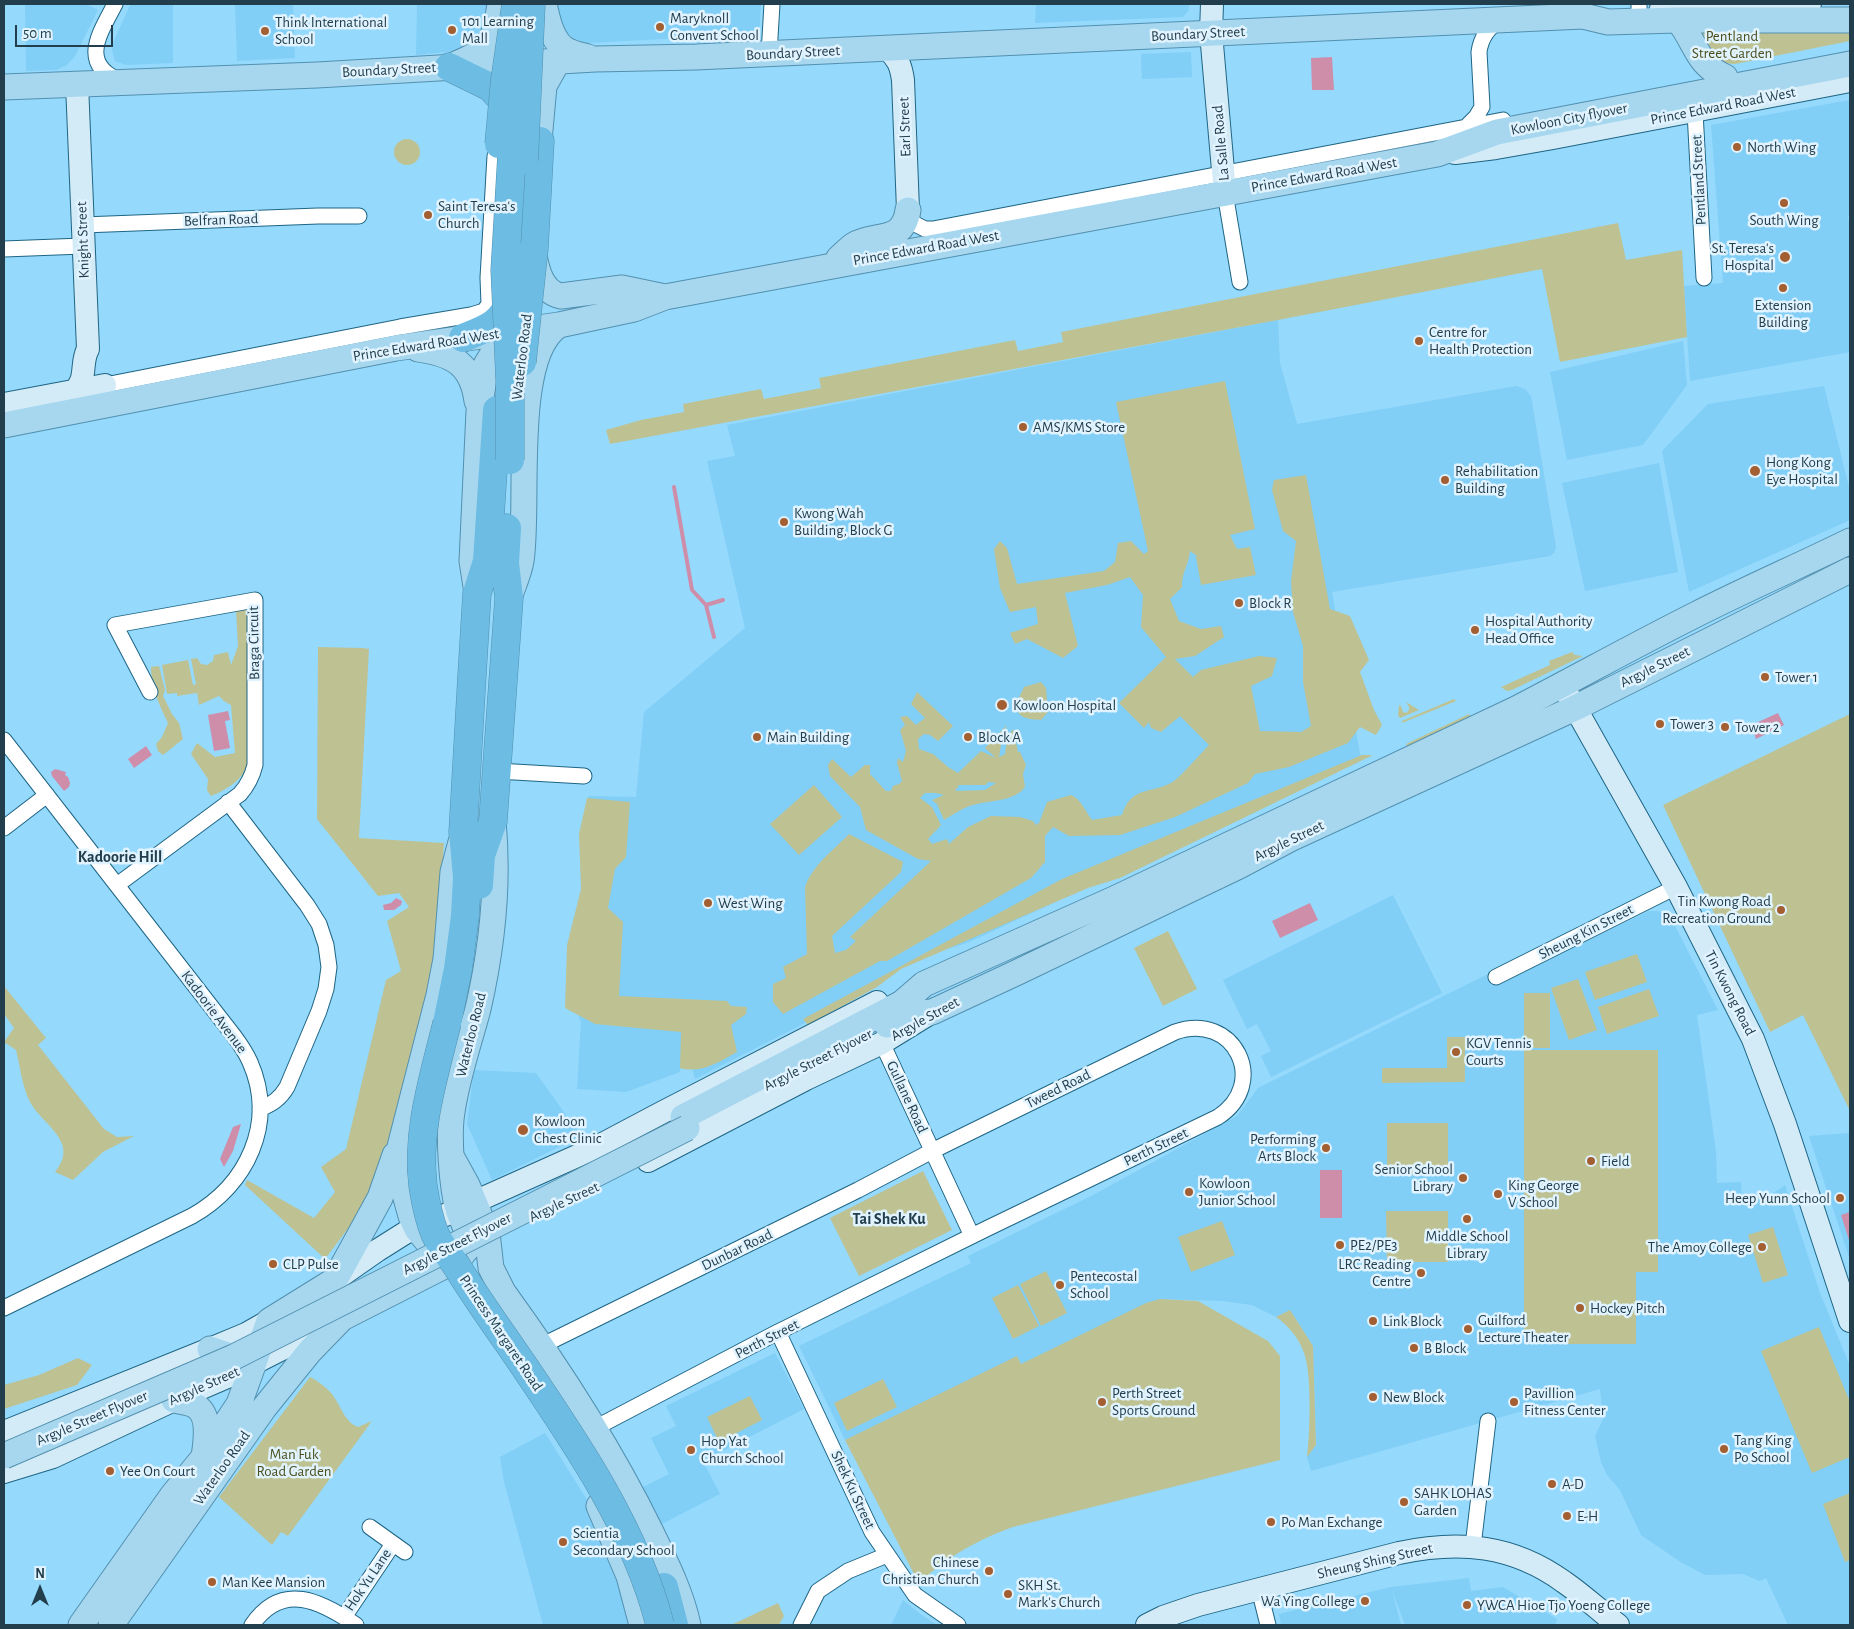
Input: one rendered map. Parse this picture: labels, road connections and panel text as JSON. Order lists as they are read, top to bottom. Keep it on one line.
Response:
{"streets":{"highway":["Waterloo Road","Princess Margaret Road"],"main road":["Boundary Street","Prince Edward Road West","Kowloon City flyover","Earl Street","La Salle Road","Knight Street","Argyle Street","Tin Kwong Road","Argyle Street Flyover","Sheung Shing Street"],"street":["Pentland Street","Belfran Road","Braga Circuit","Sheung Kin Street","Kadoorie Avenue","Tweed Road","Gullane Road","Perth Street","Dunbar Road","Shek Ku Street","Hok Yu Lane"]},"crossings":[["Boundary Street","Earl Street"],["Boundary Street","La Salle Road"],["Boundary Street","Knight Street"],["Boundary Street","Waterloo Road"],["Prince Edward Road West","Kowloon City flyover"],["Prince Edward Road West","Earl Street"],["Prince Edward Road West","La Salle Road"],["Prince Edward Road West","Pentland Street"],["Prince Edward Road West","Waterloo Road"],["Belfran Road","Knight Street"],["Waterloo Road","Argyle Street"],["Waterloo Road","Princess Margaret Road"],["Braga Circuit","Kadoorie Avenue"],["Argyle Street","Tin Kwong Road"],["Argyle Street","Argyle Street Flyover"],["Argyle Street","Gullane Road"],["Argyle Street","Princess Margaret Road"],["Sheung Kin Street","Tin Kwong Road"],["Tweed Road","Gullane Road"],["Tweed Road","Perth Street"],["Tweed Road","Dunbar Road"],["Gullane Road","Dunbar Road"],["Perth Street","Princess Margaret Road"],["Perth Street","Shek Ku Street"],["Dunbar Road","Princess Margaret Road"]],"districts":["Kadoorie Hill","Tai Shek Ku"],"parks":["Pentland Street Garden","Man Fuk Road Garden"],"places":["Maryknoll Convent School","101 Learning Mall","Think International School","North Wing","South Wing","Saint Teresa's Church","St. Teresa's Hospital","Extension Building","Centre for Health Protection","AMS/KMS Store","Hong Kong Eye Hospital","Rehabilitation Building","Kwong Wah Building, Block G","Block R","Hospital Authority Head Office","Tower 1","Kowloon Hospital","Tower 3","Tower 2","Main Building","Block A","West Wing","Tin Kwong Road Recreation Ground","KGV Tennis Courts","Kowloon Chest Clinic","Performing Arts Block","Field","Senior School Library","Kowloon Junior School","King George V School","Heep Yunn School","Middle School Library","PE2/PE3","The Amoy College","CLP Pulse","LRC Reading Centre","Pentecostal School","Hockey Pitch","Link Block","Guilford Lecture Theater","B Block","New Block","Perth Street Sports Ground","Pavillion Fitness Center","Tang King Po School","Hop Yat Church School","Yee On Court","A-D","SAHK LOHAS Garden","E-H","Po Man Exchange","Scientia Secondary School","Chinese Christian Church","Man Kee Mansion","SKH St. Mark's Church","Wa Ying College","YWCA Hioe Tjo Yoeng College"],"scale_bar":"50 m","north":"top"}
